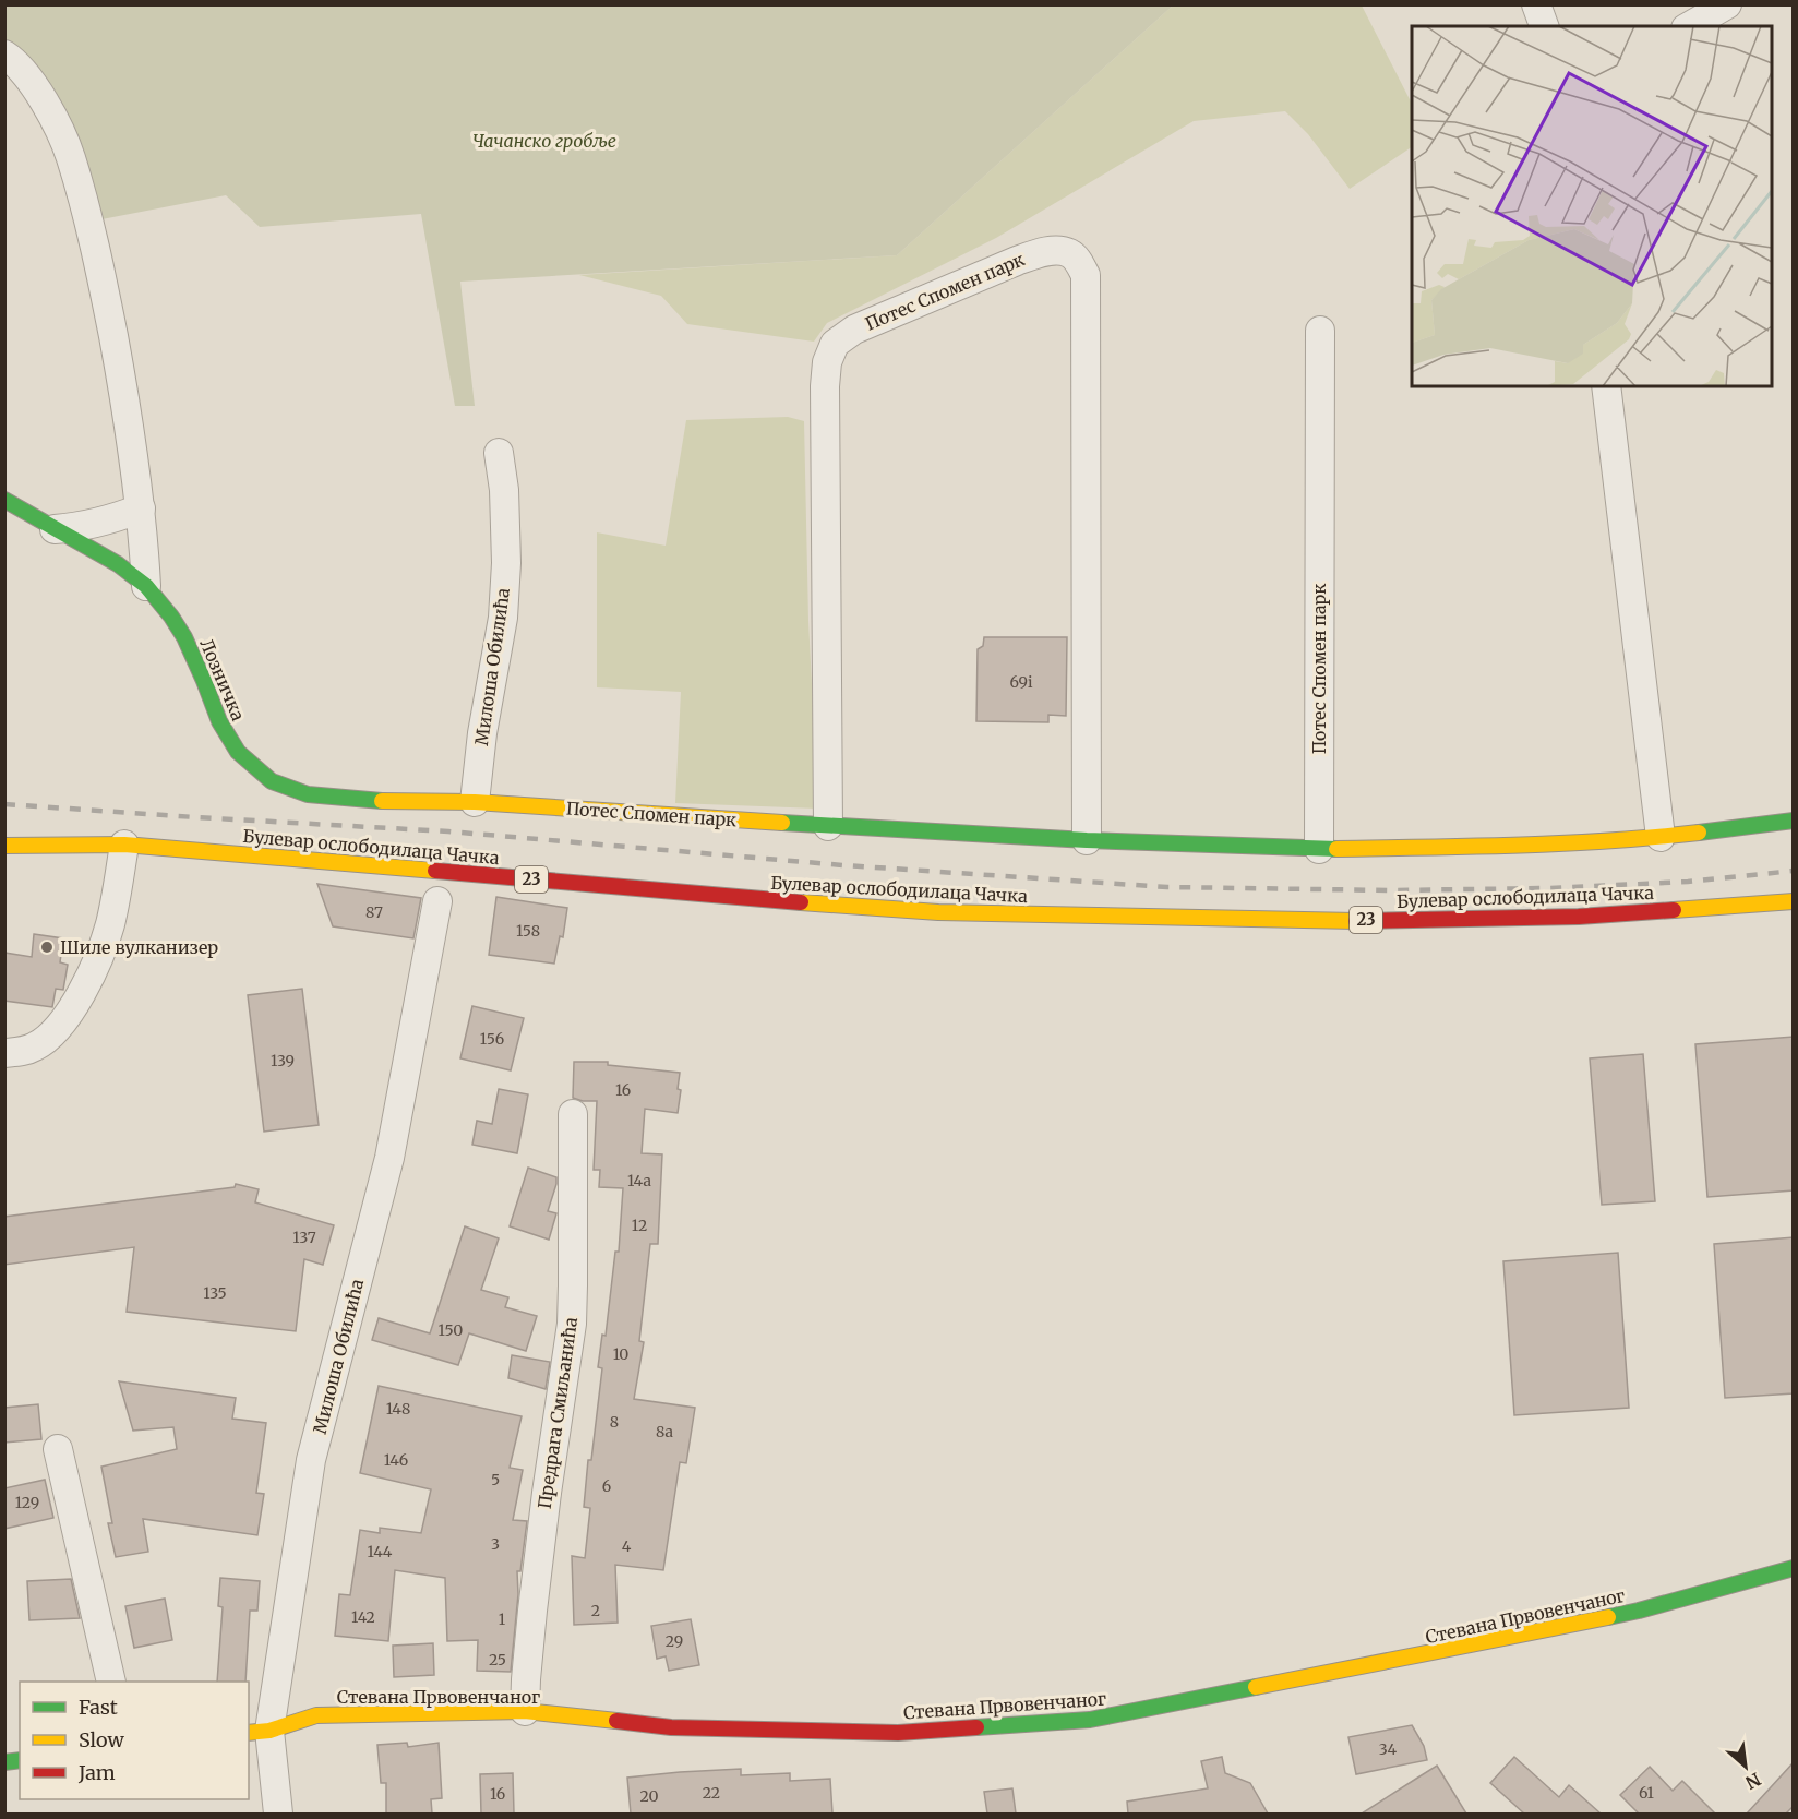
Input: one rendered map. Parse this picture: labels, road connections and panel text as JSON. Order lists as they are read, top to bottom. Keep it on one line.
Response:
{"streets":{"street":["Потес Спомен парк","Милоша Обилића","Лозничка","Булевар ослободилаца Чачка","23","Предрага Смиљанића","Стевана Првовенчаног"]},"crossings":[["Потес Спомен парк","Милоша Обилића"],["Потес Спомен парк","Лозничка"],["Милоша Обилића","Лозничка"],["Милоша Обилића","Стевана Првовенчаног"],["Предрага Смиљанића","Стевана Првовенчаног"]],"parks":["Чачанско гробље"],"places":["Шиле вулканизер"],"house_numbers":["69i","87","158","156","139","16","14a","12","137","135","150","10","148","8","8a","146","5","6","129","3","4","144","2","142","1","29","25","34","22","61","16","20"],"legend":["Fast","Slow","Jam"],"north":"bottom right"}
